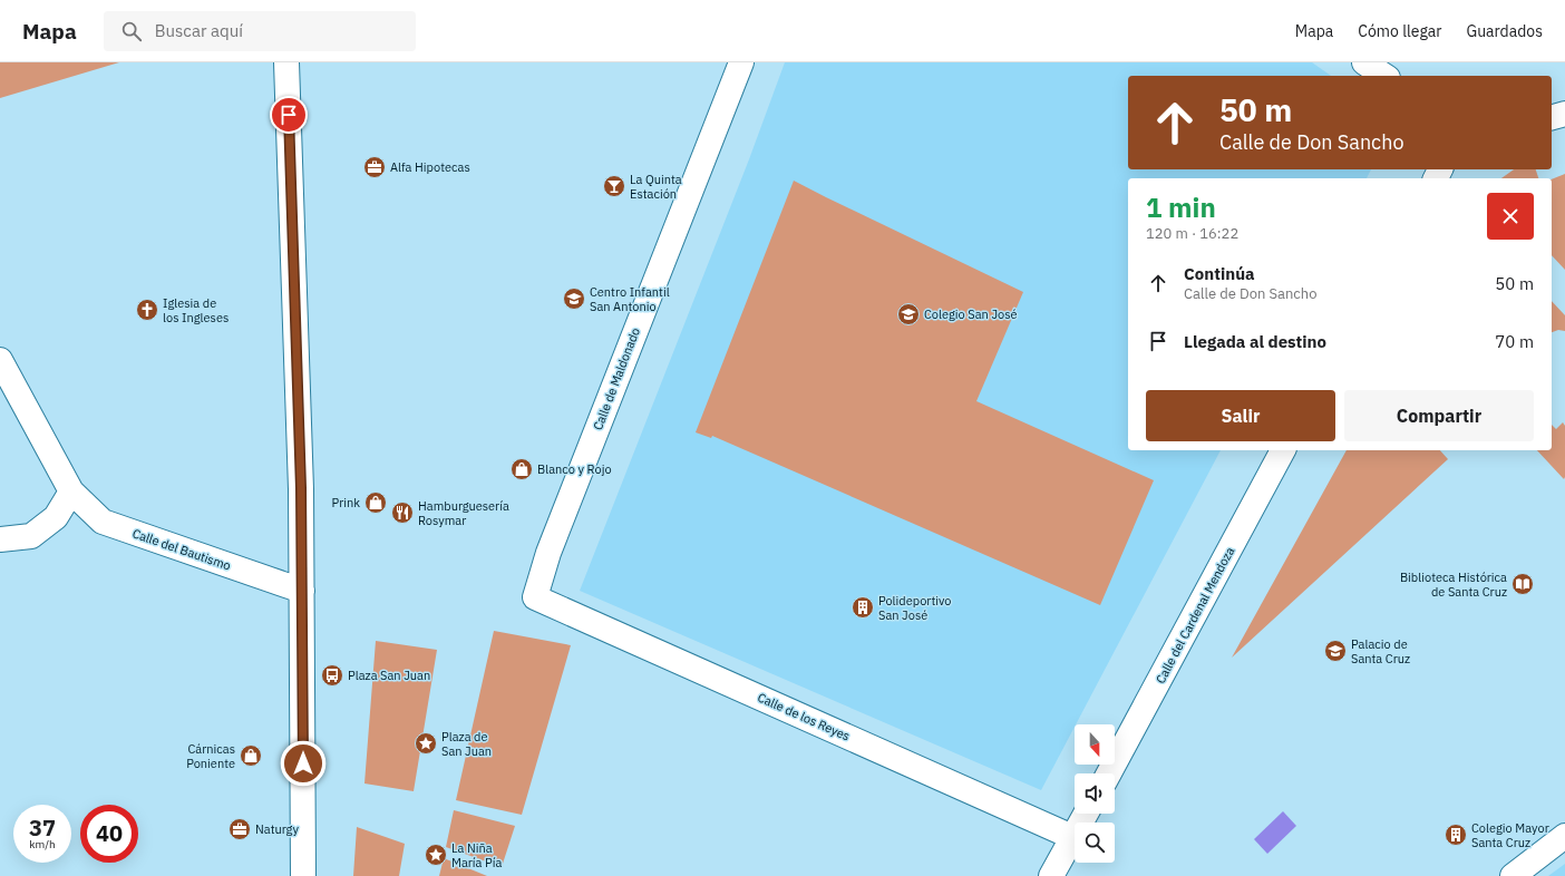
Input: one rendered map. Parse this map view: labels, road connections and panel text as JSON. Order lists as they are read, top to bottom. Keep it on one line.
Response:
{"streets":{"street":["Calle de Maldonado","Calle del Bautismo","Calle del Cardenal Mendoza","Calle de los Reyes"]},"crossings":[["Calle de Maldonado","Calle de los Reyes"]],"places":{"office":["Alfa Hipotecas","Naturgy"],"bar":["La Quinta Estación"],"school or university":["Centro Infantil San Antonio","Colegio San José","Palacio de Santa Cruz"],"church":["Iglesia de los Ingleses"],"shop":["Blanco y Rojo","Prink","Cárnicas Poniente"],"restaurant":["Hamburguesería Rosymar"],"library":["Biblioteca Histórica de Santa Cruz"],"building":["Polideportivo San José","Colegio Mayor Santa Cruz"],"bus stop":["Plaza San Juan"],"place":["Plaza de San Juan","La Niña María Pía"]},"north":"bottom","page":{"header":"Mapa","search":"Buscar aquí","nav":["Mapa","Cómo llegar","Guardados"],"turn":["50 m","Calle de Don Sancho"],"heading":["1 min","120 m · 16:22"],"list":[{"name":"Continúa","note":"Calle de Don Sancho","value":"50 m"},{"name":"Llegada al destino","value":"70 m"}],"buttons":["Salir","Compartir"],"speed":"37 km/h","limit":"40"}}
